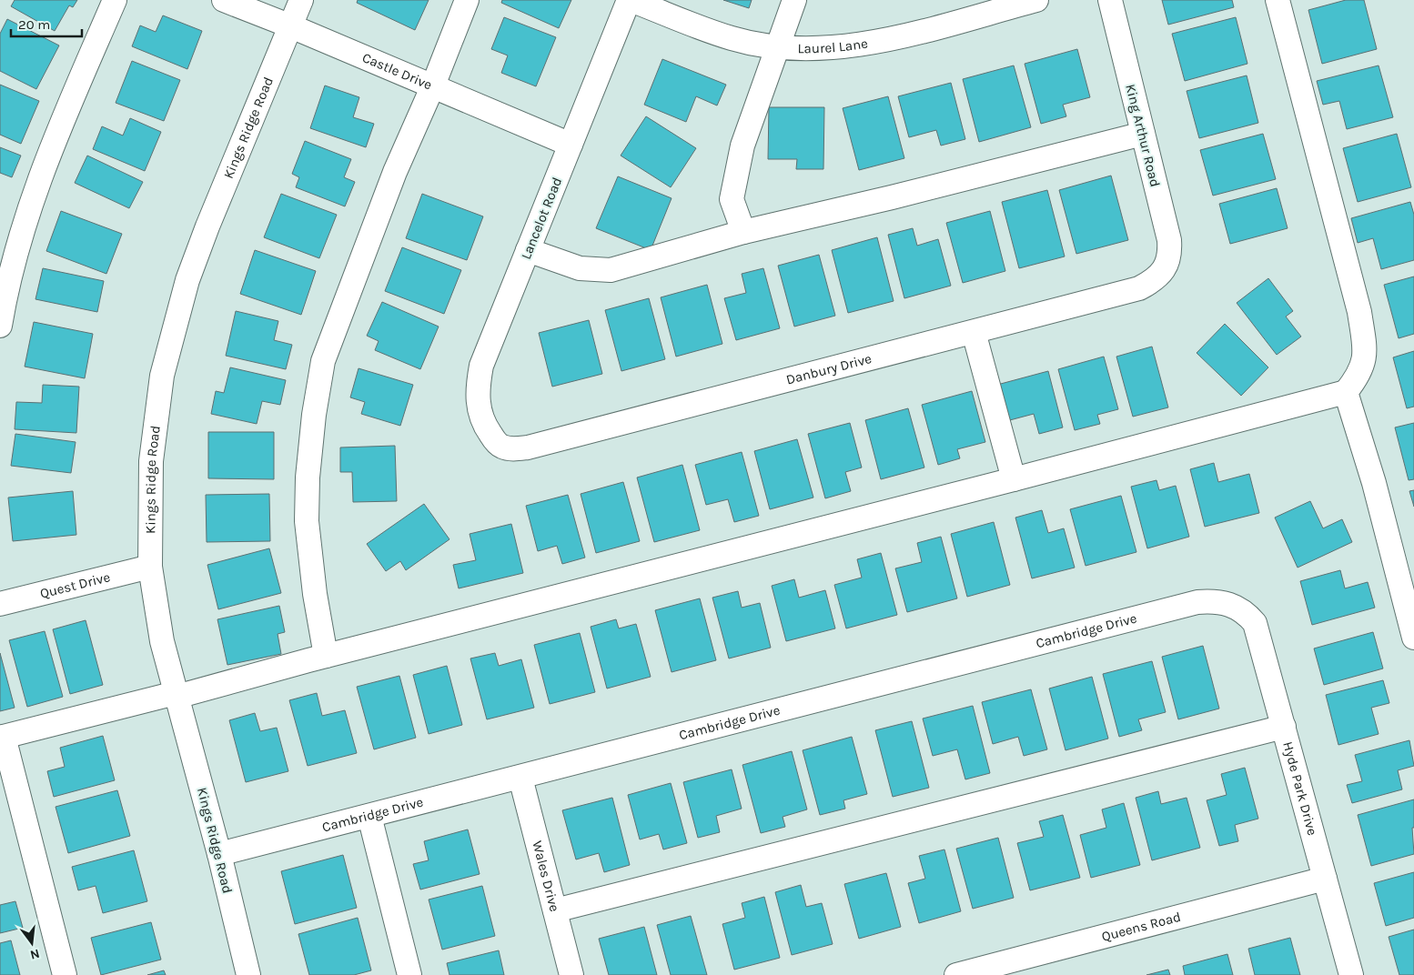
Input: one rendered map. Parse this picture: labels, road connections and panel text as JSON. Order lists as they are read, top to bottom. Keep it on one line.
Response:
{"streets":{"street":["Laurel Lane","Castle Drive","Kings Ridge Road","King Arthur Road","Lancelot Road","Danbury Drive","Quest Drive","Cambridge Drive","Hyde Park Drive","Wales Drive","Queens Road"]},"crossings":[["Laurel Lane","Lancelot Road"],["Castle Drive","Kings Ridge Road"],["Castle Drive","Lancelot Road"],["Kings Ridge Road","Quest Drive"],["Kings Ridge Road","Cambridge Drive"],["King Arthur Road","Danbury Drive"],["Lancelot Road","Danbury Drive"],["Cambridge Drive","Hyde Park Drive"],["Cambridge Drive","Wales Drive"],["Hyde Park Drive","Queens Road"]],"scale_bar":"20 m","north":"bottom"}
